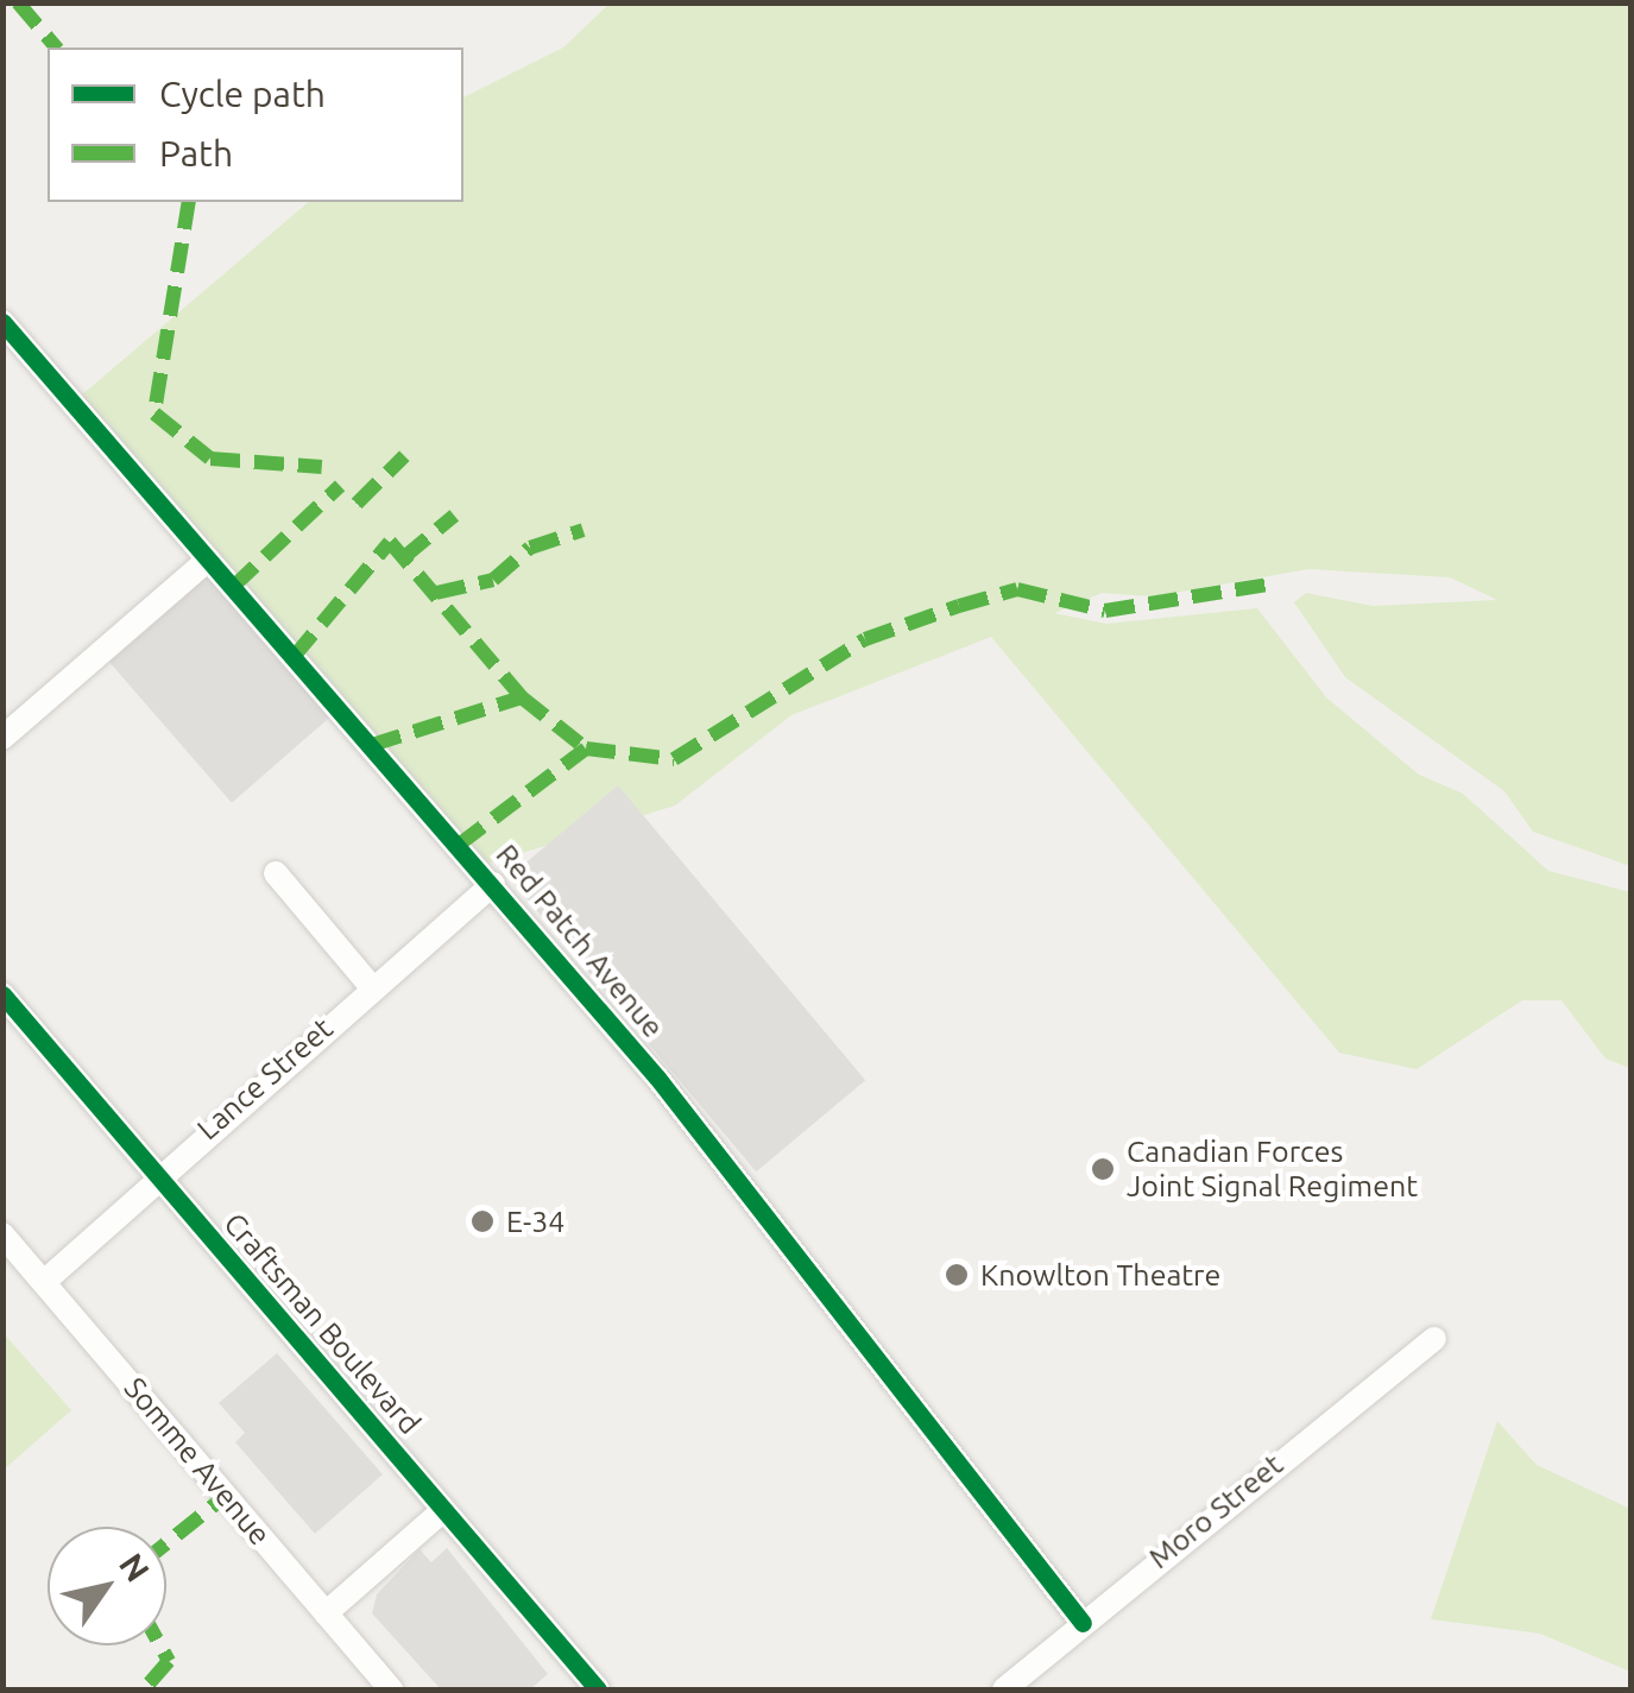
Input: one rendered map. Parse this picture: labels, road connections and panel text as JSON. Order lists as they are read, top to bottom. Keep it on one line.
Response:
{"streets":{"street":["Red Patch Avenue","Lance Street","Craftsman Boulevard","Somme Avenue","Moro Street"]},"crossings":[["Red Patch Avenue","Lance Street"],["Red Patch Avenue","Moro Street"],["Lance Street","Craftsman Boulevard"],["Lance Street","Somme Avenue"]],"places":["Canadian Forces Joint Signal Regiment","E-34","Knowlton Theatre"],"legend":["Cycle path","Path"],"north":"top right"}
